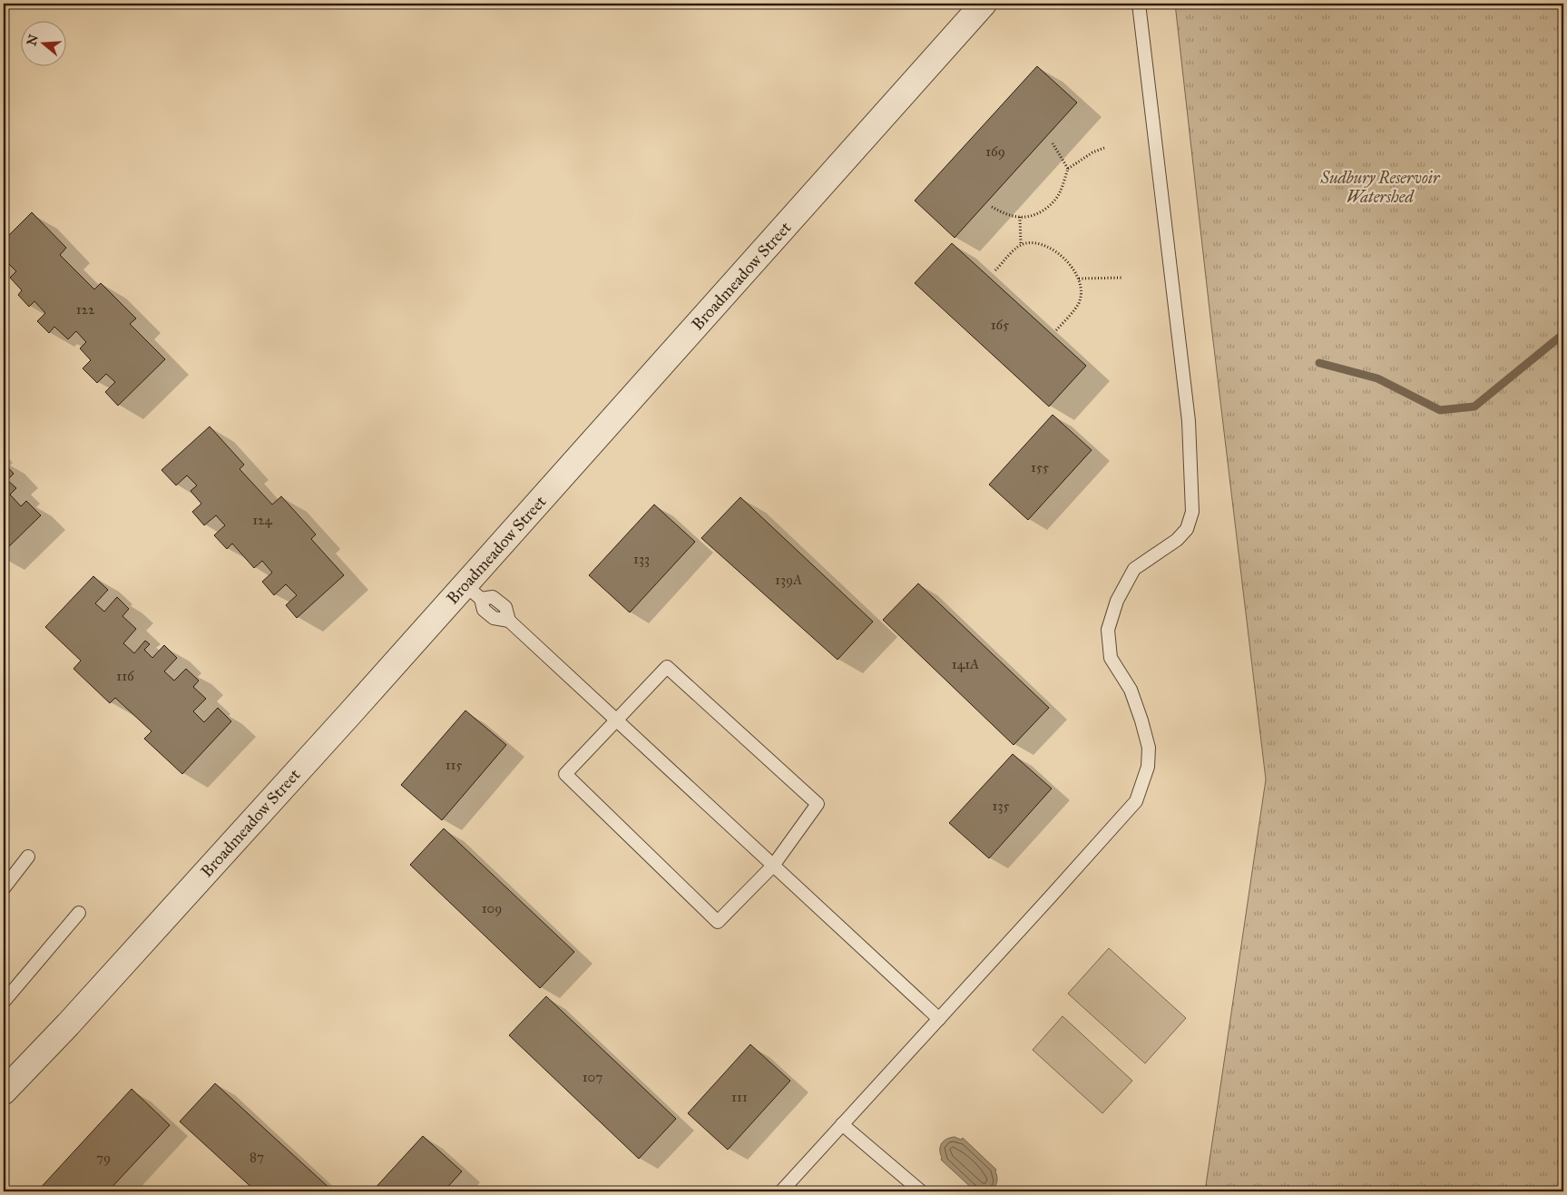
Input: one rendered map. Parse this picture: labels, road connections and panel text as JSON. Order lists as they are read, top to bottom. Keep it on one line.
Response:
{"streets":{"street":["Broadmeadow Street"]},"parks":["Sudbury Reservoir Watershed"],"house_numbers":["169","122","165","155","124","133","139A","141A","116","115","135","109","107","111","87","79"],"north":"left"}
